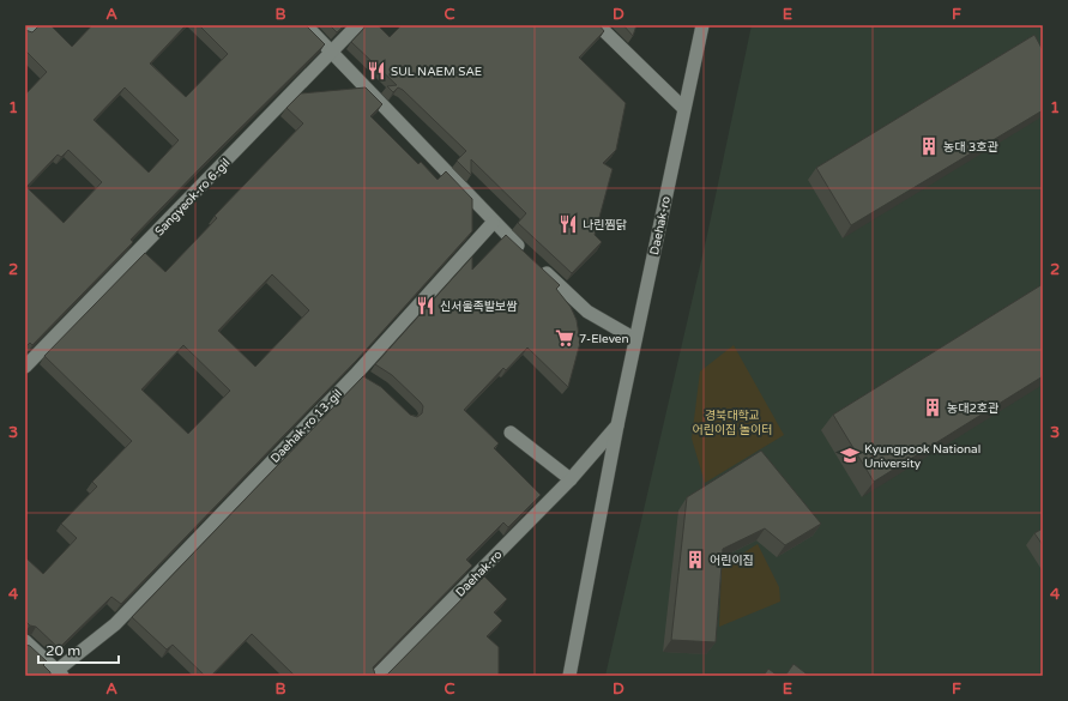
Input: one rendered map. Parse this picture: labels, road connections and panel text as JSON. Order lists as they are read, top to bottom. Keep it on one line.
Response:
{"streets":{"street":["Sangyeok-ro 6-gil","Daehak-ro","Daehak-ro 13-gil"]},"parks":["경북대학교 어린이집 놀이터"],"places":{"restaurant":["SUL NAEM SAE","나린찜닭","신서울족발보쌈"],"building":["농대 3호관","농대2호관","어린이집"],"supermarket":["7-Eleven"],"school or university":["Kyungpook National University"]},"scale_bar":"20 m","grid":{"columns":["A","B","C","D","E","F"],"rows":["1","2","3","4"]}}
